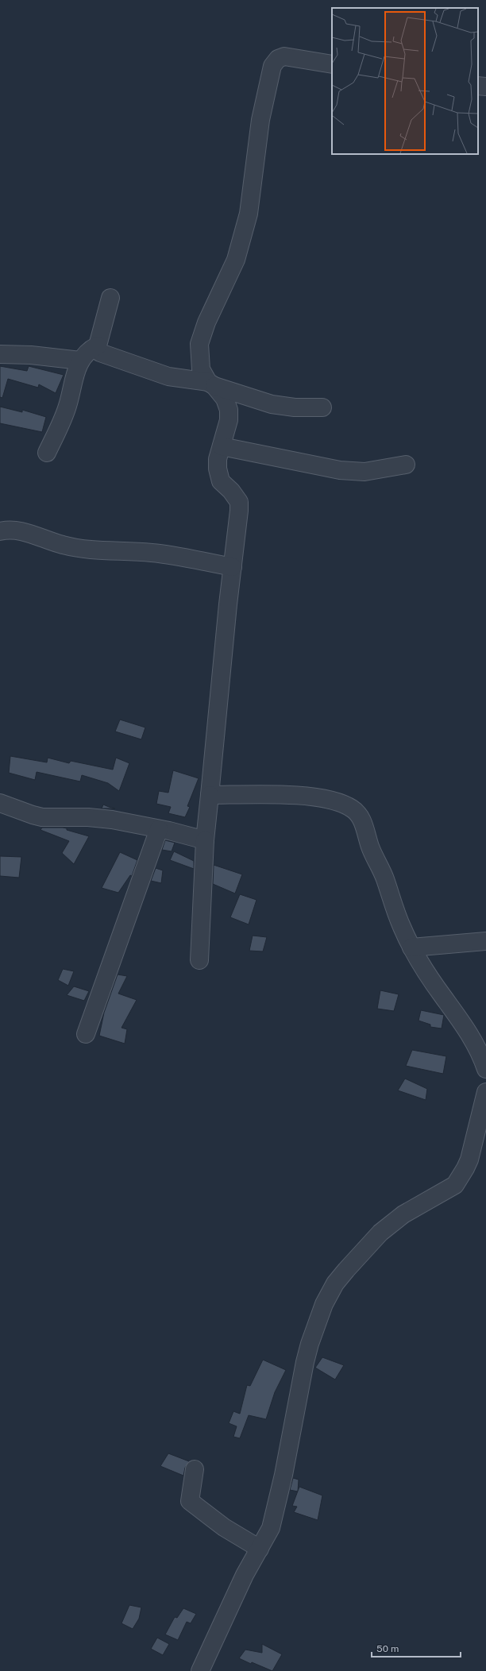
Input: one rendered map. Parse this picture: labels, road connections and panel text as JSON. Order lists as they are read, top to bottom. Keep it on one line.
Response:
{"scale_bar":"50 m"}
